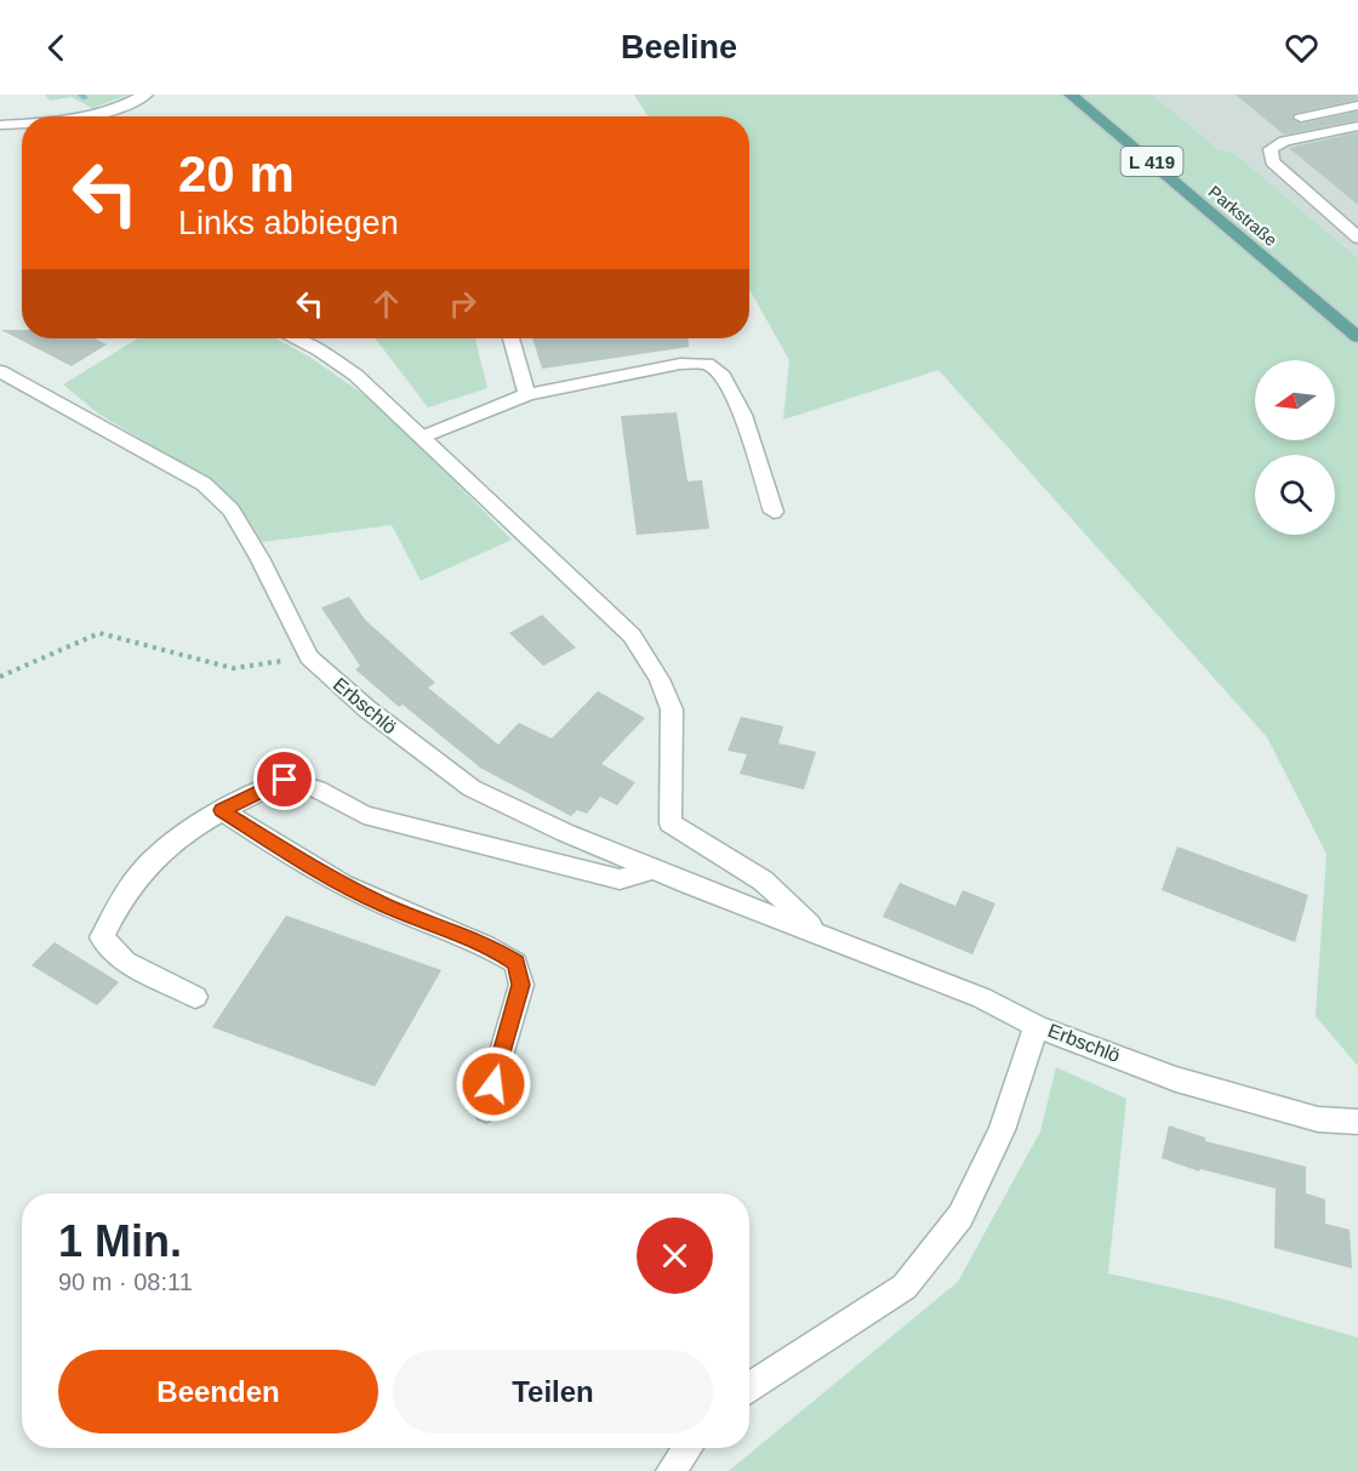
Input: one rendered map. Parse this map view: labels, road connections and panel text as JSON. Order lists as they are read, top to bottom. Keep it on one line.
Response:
{"streets":{"main road":["L 419","Parkstraße"],"street":["Erbschlö"]},"north":"left","page":{"header":"Beeline","turn":["20 m","Links abbiegen"],"heading":["1 Min.","90 m · 08:11"],"buttons":["Beenden","Teilen"]}}
